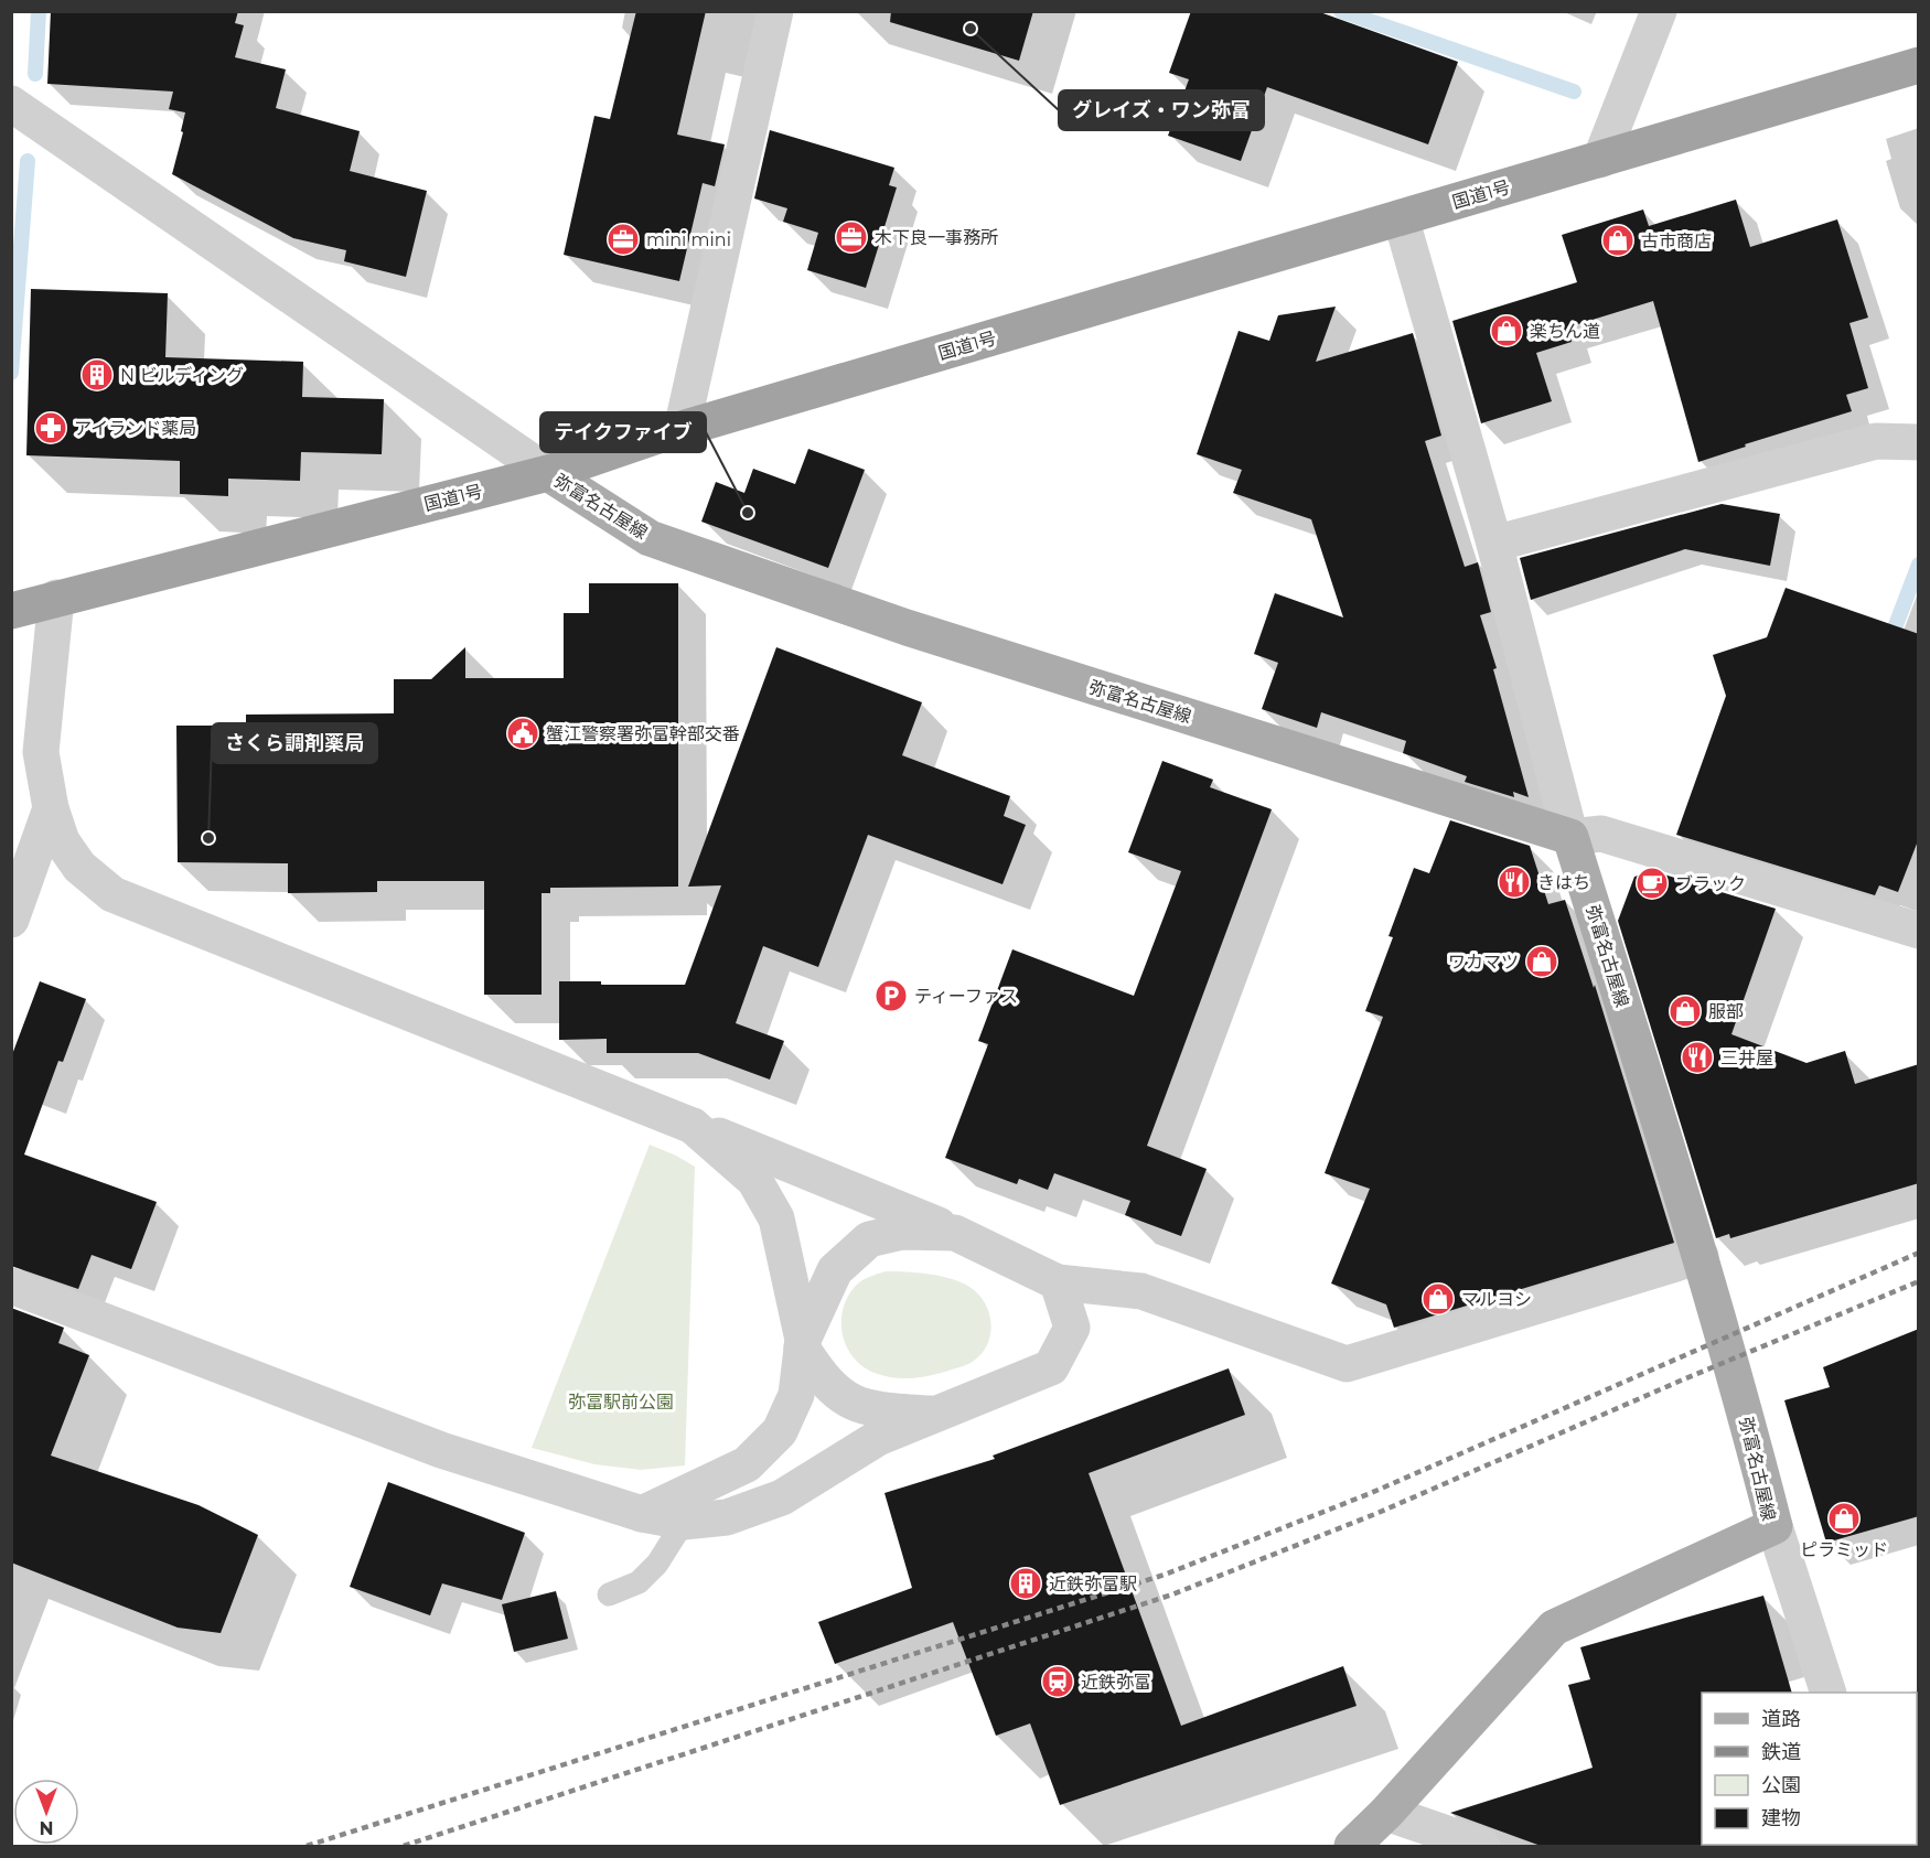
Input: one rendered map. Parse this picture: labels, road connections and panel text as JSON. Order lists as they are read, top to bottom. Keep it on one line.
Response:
{"streets":{"highway":["国道1号"],"main road":["弥富名古屋線"]},"crossings":[["国道1号","弥富名古屋線"]],"parks":["弥冨駅前公園"],"places":{"other":["グレイズ・ワン弥富","テイクファイブ","さくら調剤薬局"],"office":["木下良一事務所","mini mini"],"shop":["古市商店","楽ちん道","ワカマツ","服部","マルヨシ","ピラミッド"],"building":["N ビルディング","近鉄弥富駅"],"pharmacy":["アイランド薬局"],"public building":["蟹江警察署弥富幹部交番"],"restaurant":["きはち","三井屋"],"cafe":["ブラック"],"parking":["ティーファス"],"station":["近鉄弥富"]},"legend":["道路","鉄道","公園","建物"],"north":"bottom"}
